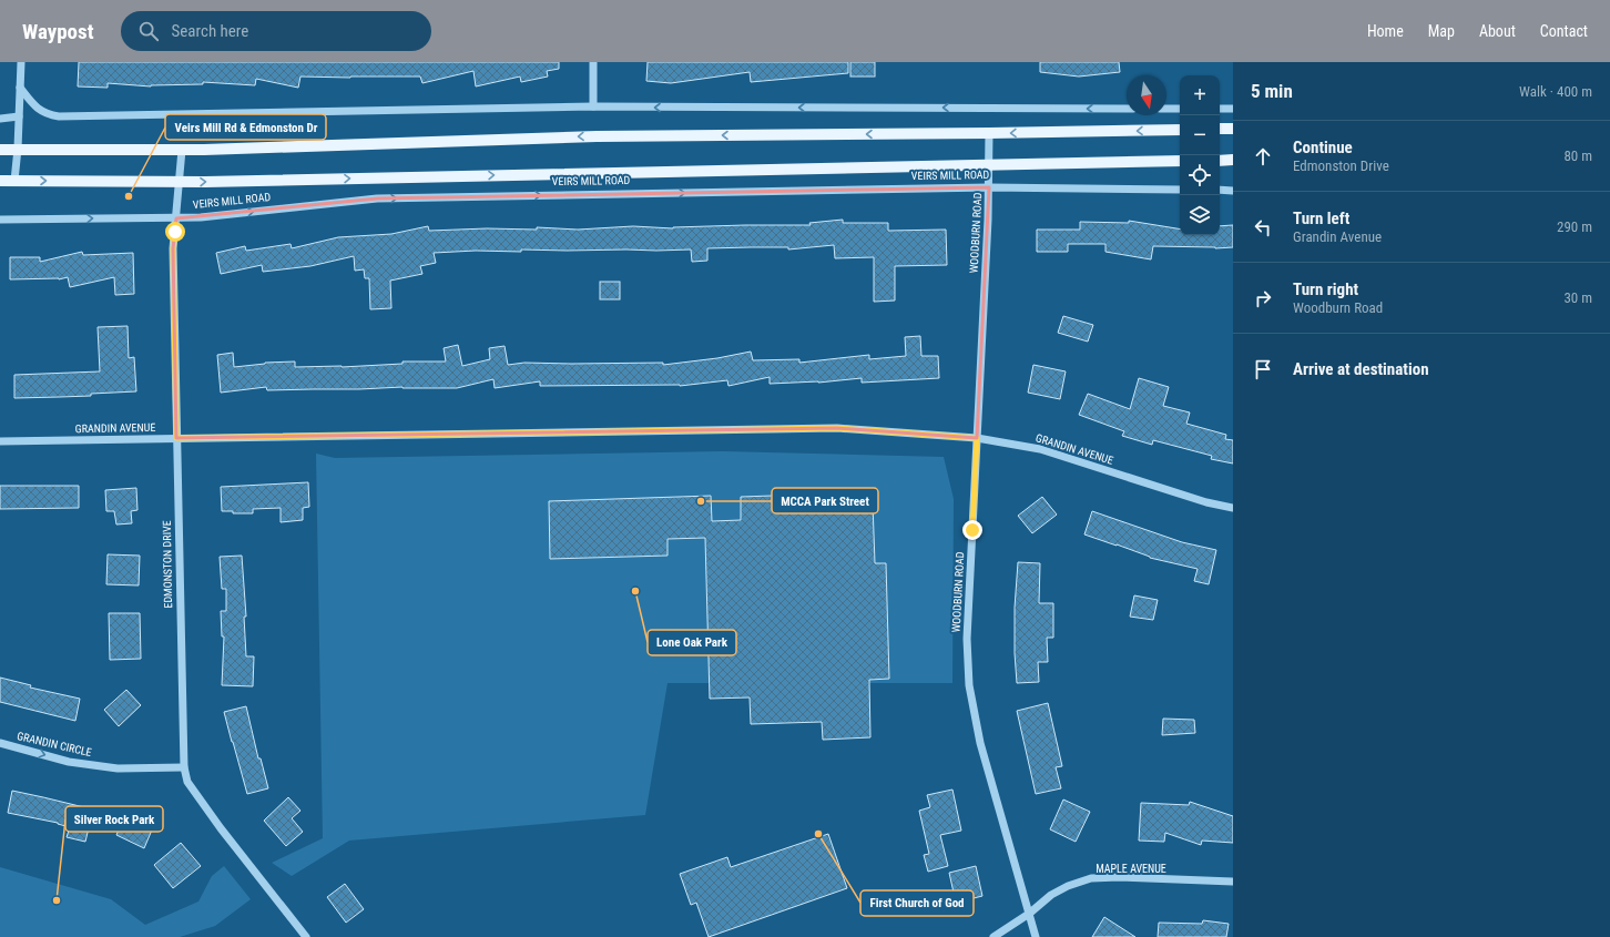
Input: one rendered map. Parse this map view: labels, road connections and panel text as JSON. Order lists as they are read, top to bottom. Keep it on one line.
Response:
{"streets":{"main road":["VEIRS MILL ROAD"],"street":["WOODBURN ROAD","GRANDIN AVENUE","EDMONSTON DRIVE","GRANDIN CIRCLE","MAPLE AVENUE"]},"crossings":[["VEIRS MILL ROAD","WOODBURN ROAD"],["VEIRS MILL ROAD","EDMONSTON DRIVE"],["WOODBURN ROAD","GRANDIN AVENUE"],["WOODBURN ROAD","MAPLE AVENUE"],["GRANDIN AVENUE","EDMONSTON DRIVE"],["EDMONSTON DRIVE","GRANDIN CIRCLE"]],"one_way":["GRANDIN CIRCLE"],"places":["Veirs Mill Rd & Edmonston Dr","MCCA Park Street","Lone Oak Park","First Church of God","Silver Rock Park"],"north":"bottom","page":{"header":"Waypost","search":"Search here","nav":["Home","Map","About","Contact"],"heading":["5 min","Walk · 400 m"],"map_buttons":["+","−"],"list":[["Continue","Edmonston Drive","80 m"],["Turn left","Grandin Avenue","290 m"],["Turn right","Woodburn Road","30 m"],"Arrive at destination"]}}
